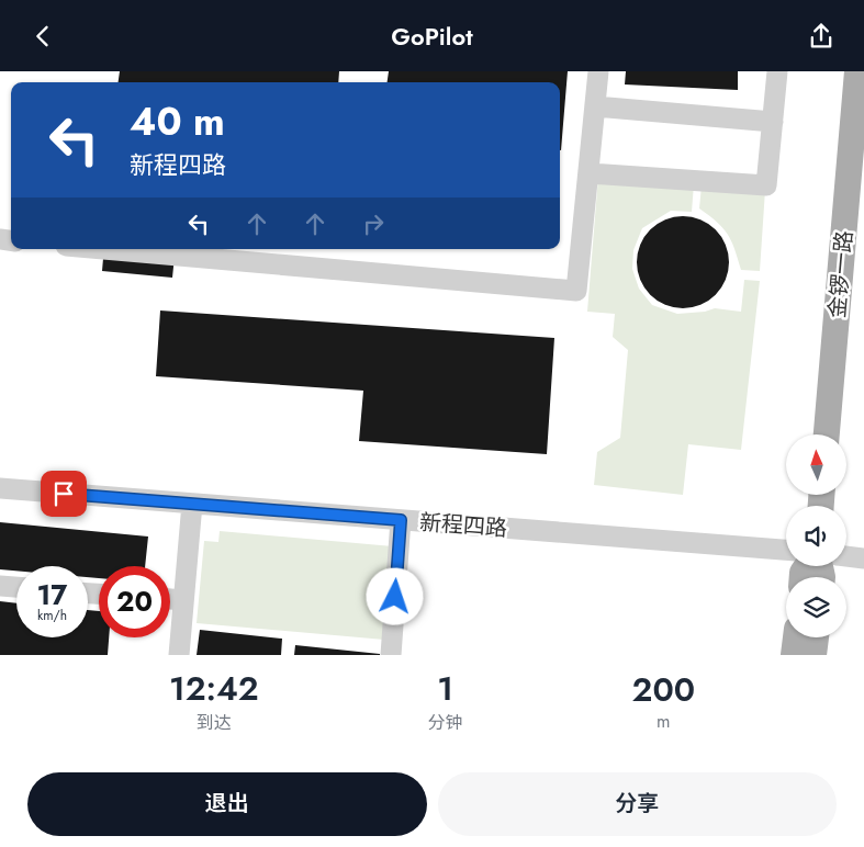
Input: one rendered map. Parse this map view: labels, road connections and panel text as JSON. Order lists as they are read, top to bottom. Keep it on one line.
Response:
{"streets":{"main road":["金锣一路"],"street":["新程四路"]},"north":"top","page":{"header":"GoPilot","turn":["40 m","新程四路"],"speed":"17 km/h","limit":"20","eta":["12:42","到达","1","分钟","200","m"],"buttons":["退出","分享"]}}
